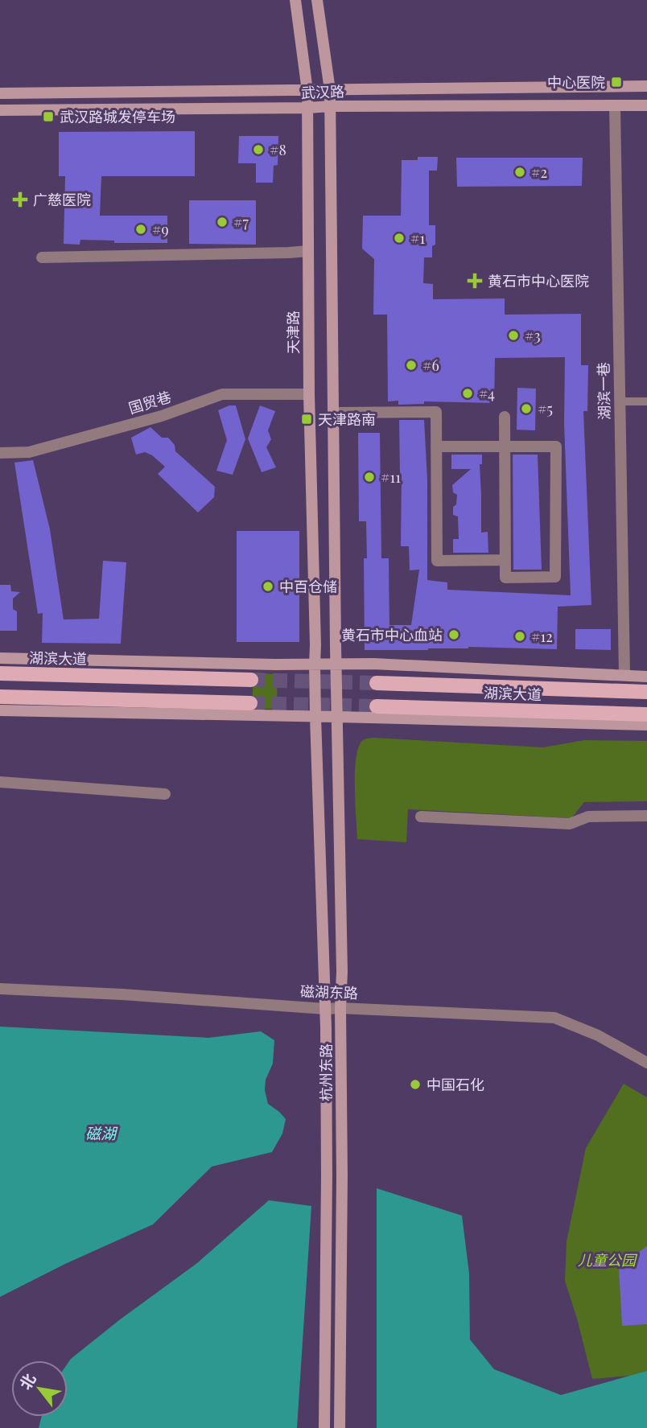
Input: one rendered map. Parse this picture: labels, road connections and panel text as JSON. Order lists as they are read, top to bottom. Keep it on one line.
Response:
{"streets":{"main road":["武汉路","天津路","湖滨大道","杭州东路"],"street":["湖滨一巷","国贸巷","磁湖东路"]},"crossings":[["武汉路","天津路"],["武汉路","湖滨一巷"],["天津路","国贸巷"],["天津路","杭州东路"],["磁湖东路","杭州东路"]],"water":["磁湖"],"parks":["儿童公园"],"places":{"transit":["中心医院","武汉路城发停车场","天津路南"],"other":["#8","#2","#7","#9","#1","#3","#6","#4","#5","#11","中百仓储","黄石市中心血站","#12","中国石化"],"health":["广慈医院","黄石市中心医院"]},"north":"top left"}
